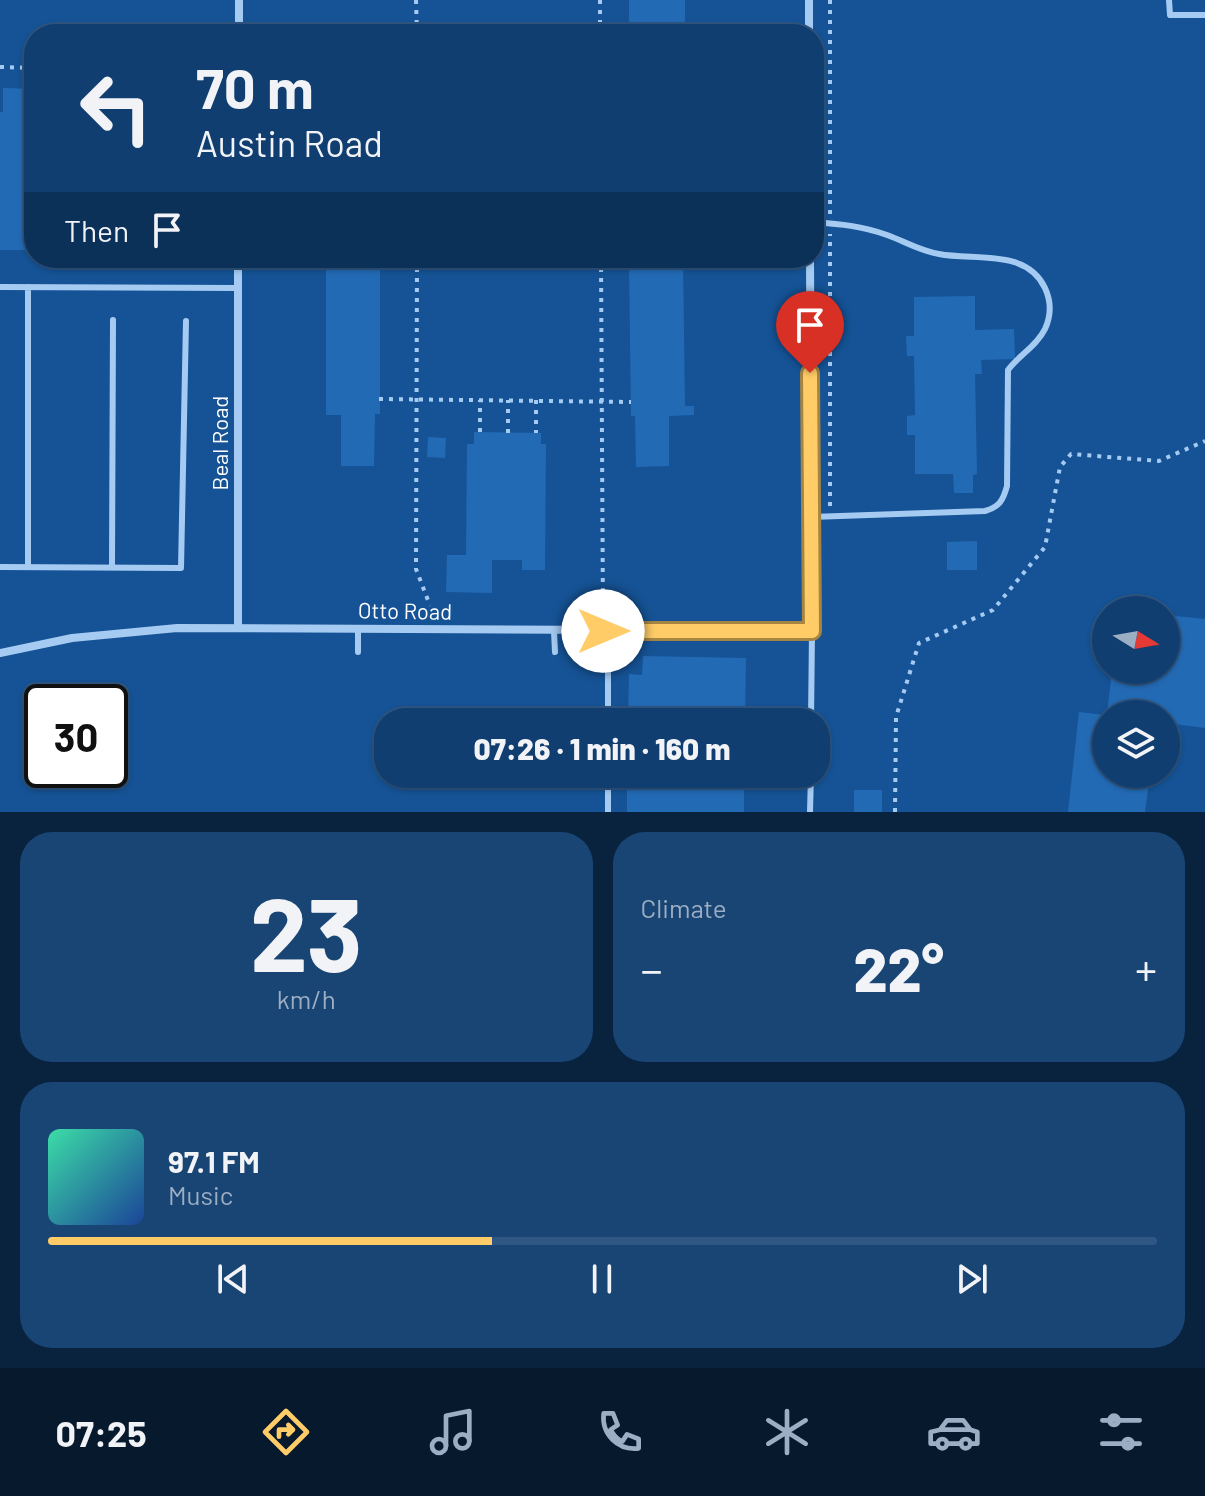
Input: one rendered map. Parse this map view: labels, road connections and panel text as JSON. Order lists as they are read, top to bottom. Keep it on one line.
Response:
{"streets":{"street":["Beal Road","Otto Road"]},"crossings":[["Beal Road","Otto Road"]],"north":"right","page":{"turn":["70 m","Austin Road"],"then":"Then","limit":"30","trip":"07:26 · 1 min · 160 m","tile":[["23","km/h"],"Climate"],"heat":["−","22°","+"],"song":["97.1 FM","Music"],"tabs":"07:25"}}
